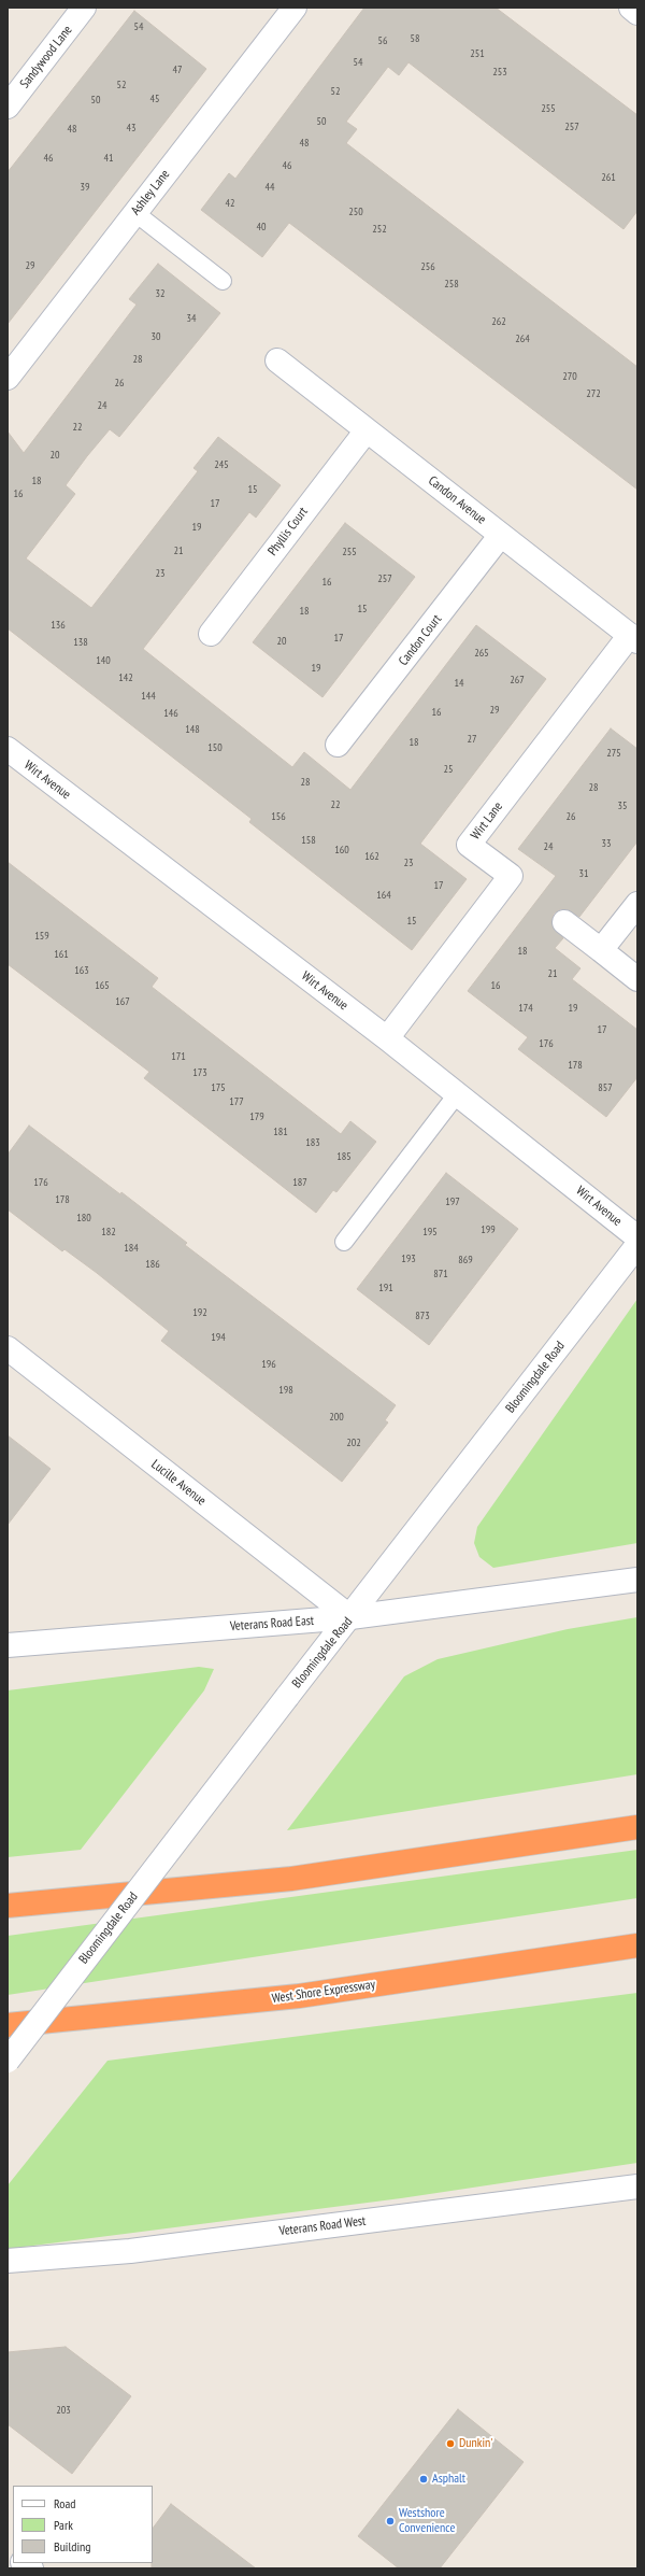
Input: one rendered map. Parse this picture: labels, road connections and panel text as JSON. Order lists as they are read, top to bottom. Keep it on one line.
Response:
{"streets":{"highway":["West Shore Expressway"],"street":["Sandywood Lane","Ashley Lane","Candon Avenue","Phyllis Court","Candon Court","Wirt Avenue","Wirt Lane","Bloomingdale Road","Lucille Avenue","Veterans Road East","Veterans Road West"]},"crossings":[["Candon Avenue","Phyllis Court"],["Candon Avenue","Candon Court"],["Candon Avenue","Wirt Lane"],["Wirt Avenue","Wirt Lane"],["Bloomingdale Road","Lucille Avenue"],["Bloomingdale Road","Veterans Road East"],["Lucille Avenue","Veterans Road East"]],"places":["Dunkin'","Asphalt","Westshore Convenience"],"house_numbers":["54","58","56","251","54","47","253","52","52","45","50","255","50","257","43","48","48","46","41","46","261","39","44","42","250","40","252","29","256","258","32","34","262","30","264","28","270","26","272","24","22","20","245","18","15","16","17","19","21","255","23","257","16","15","18","136","17","20","138","265","140","19","142","267","14","144","29","16","146","148","27","18","150","275","25","28","28","22","35","156","26","158","33","24","160","162","23","31","17","164","15","159","18","161","163","21","165","16","167","174","19","17","176","171","178","173","175","857","177","179","181","183","185","176","187","178","197","180","199","182","195","184","193","869","186","871","191","192","873","194","196","198","200","202","203"],"legend":["Road","Park","Building"]}
